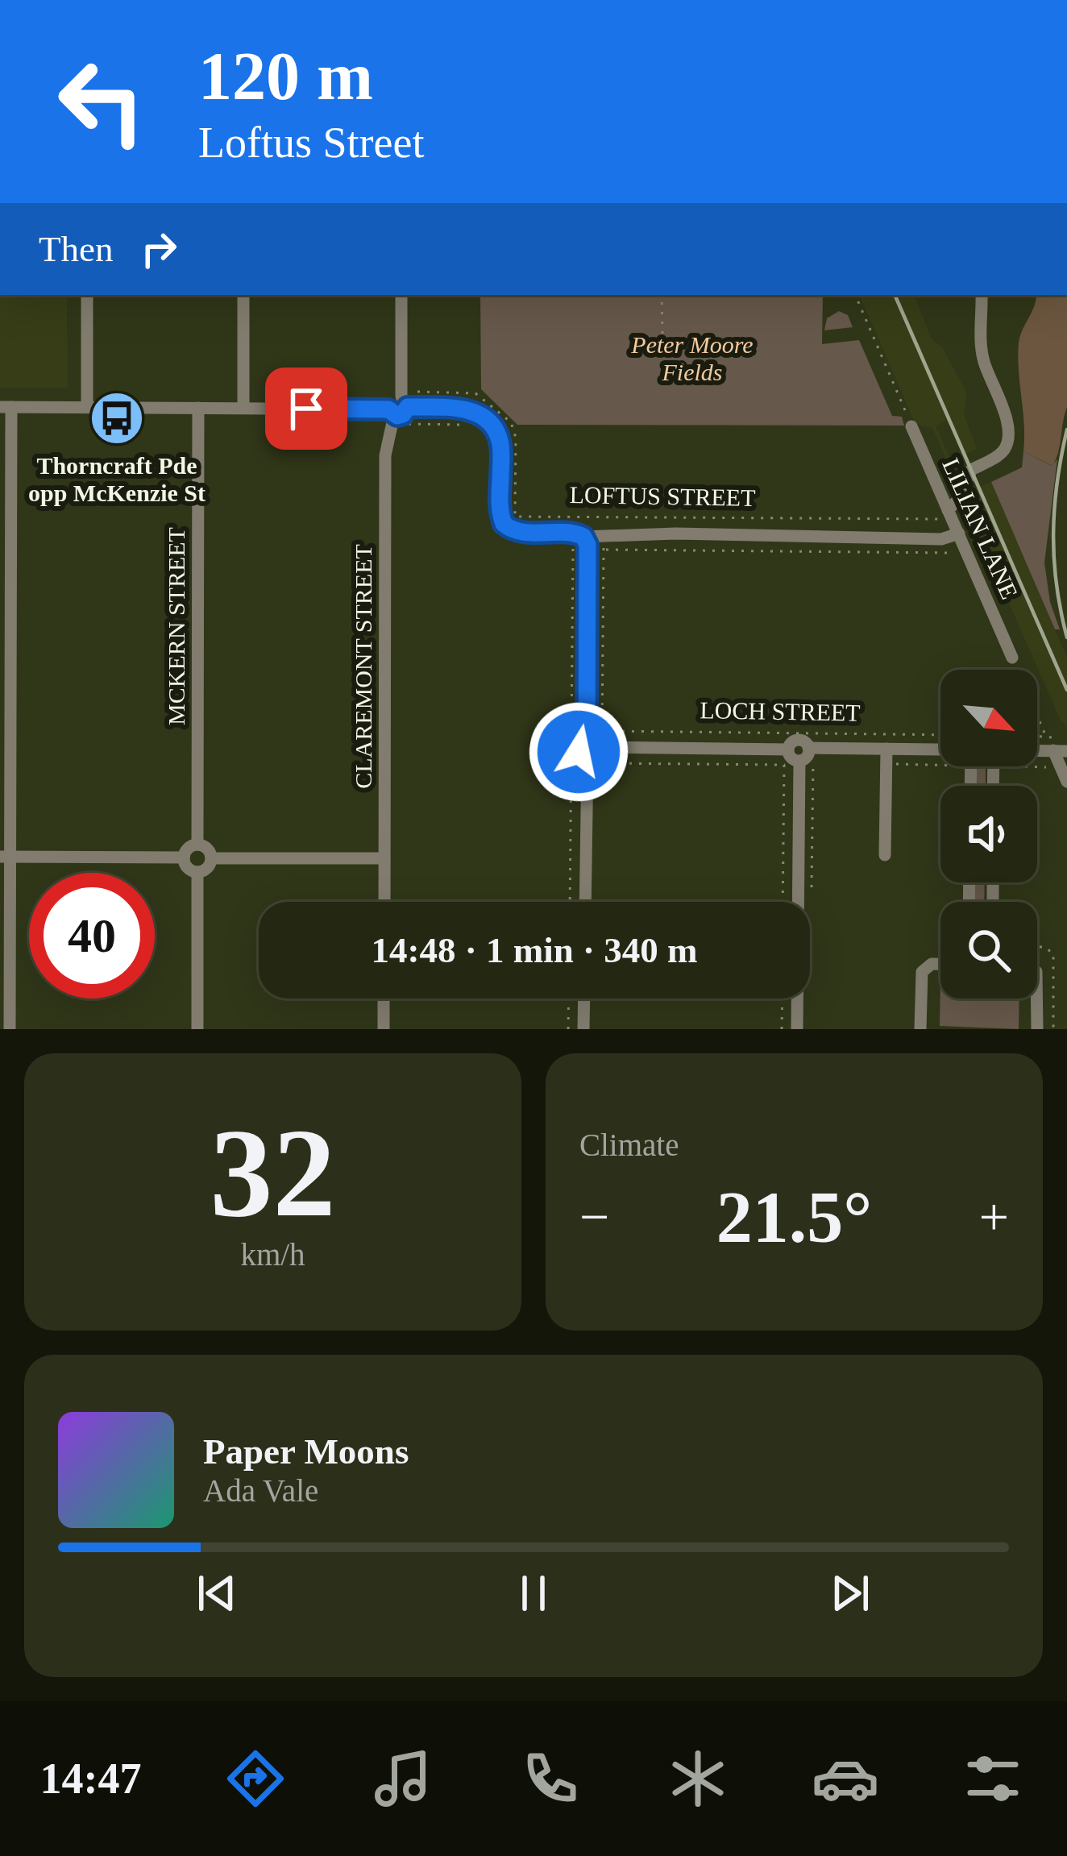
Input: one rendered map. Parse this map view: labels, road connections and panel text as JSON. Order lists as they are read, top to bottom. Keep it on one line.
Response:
{"streets":{"street":["LOFTUS STREET","LILIAN LANE","MCKERN STREET","CLAREMONT STREET","LOCH STREET"]},"crossings":[["LOFTUS STREET","LILIAN LANE"]],"parks":["Peter Moore Fields"],"places":{"bus stop":["Thorncraft Pde opp McKenzie St"]},"north":"bottom right","page":{"turn":["120 m","Loftus Street"],"then":"Then","limit":"40","trip":"14:48 · 1 min · 340 m","tile":[["32","km/h"],"Climate"],"heat":["−","21.5°","+"],"song":["Paper Moons","Ada Vale"],"tabs":"14:47"}}
